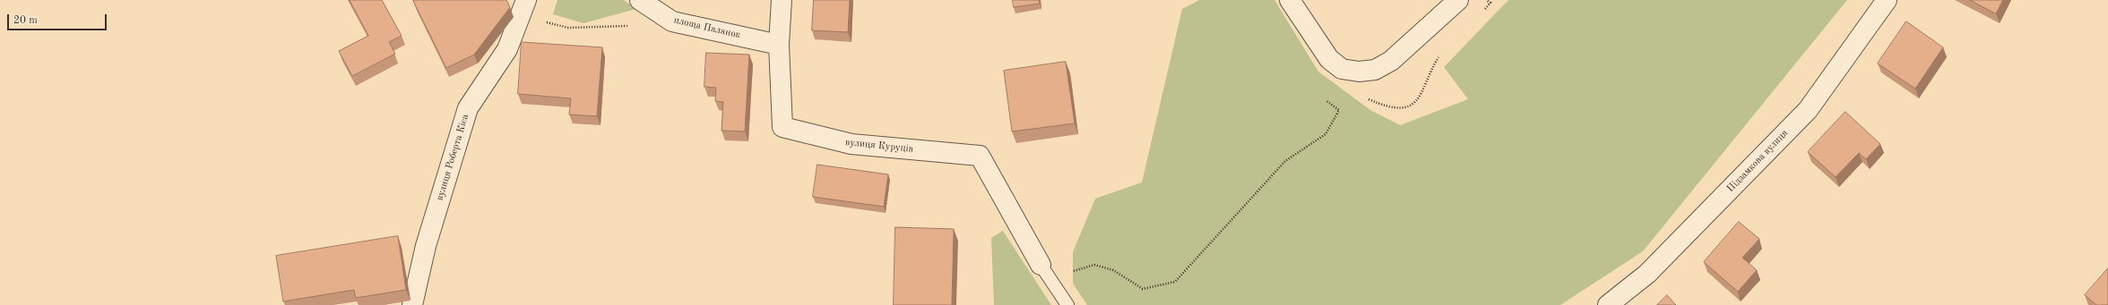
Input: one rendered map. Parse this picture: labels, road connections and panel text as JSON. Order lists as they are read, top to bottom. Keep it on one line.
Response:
{"streets":{"street":["площа Паланок","вулиця Куруців","вулиця Роберта Кіса","Підзамкова вулиця"]},"crossings":[["площа Паланок","вулиця Куруців"]],"scale_bar":"20 m"}
